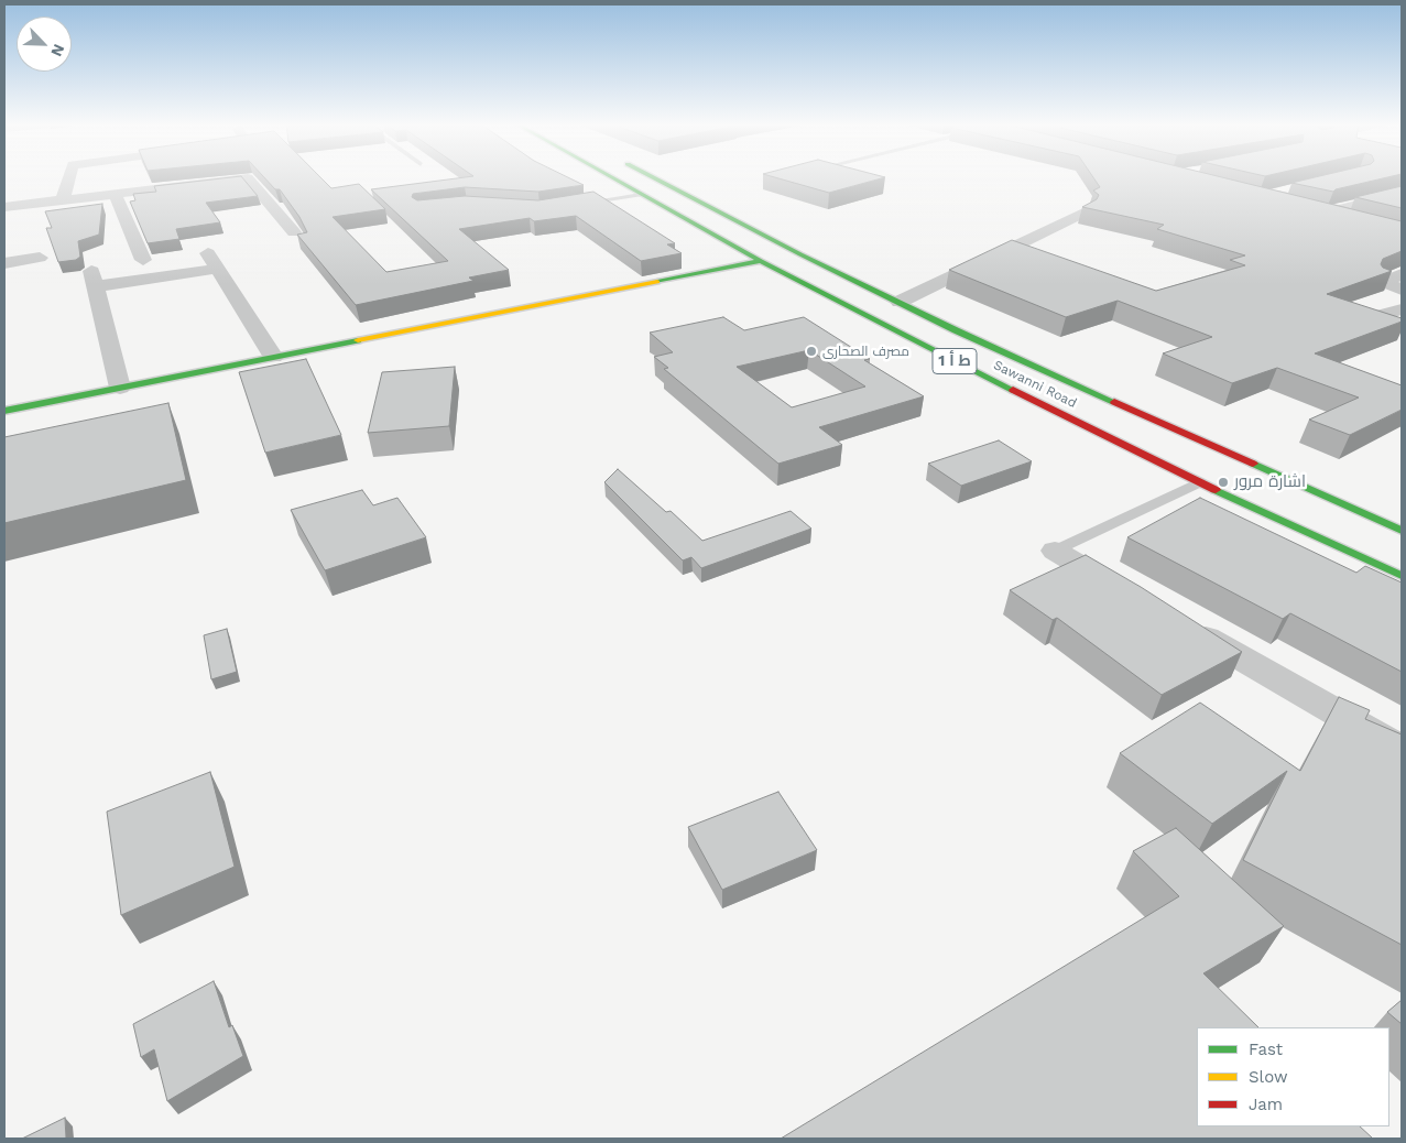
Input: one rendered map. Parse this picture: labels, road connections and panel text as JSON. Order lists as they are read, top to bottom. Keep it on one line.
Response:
{"streets":{"main road":["ط أ 1","Sawanni Road"]},"places":["مصرف الصحارى","اشارة مرور"],"legend":["Fast","Slow","Jam"],"north":"bottom right"}
